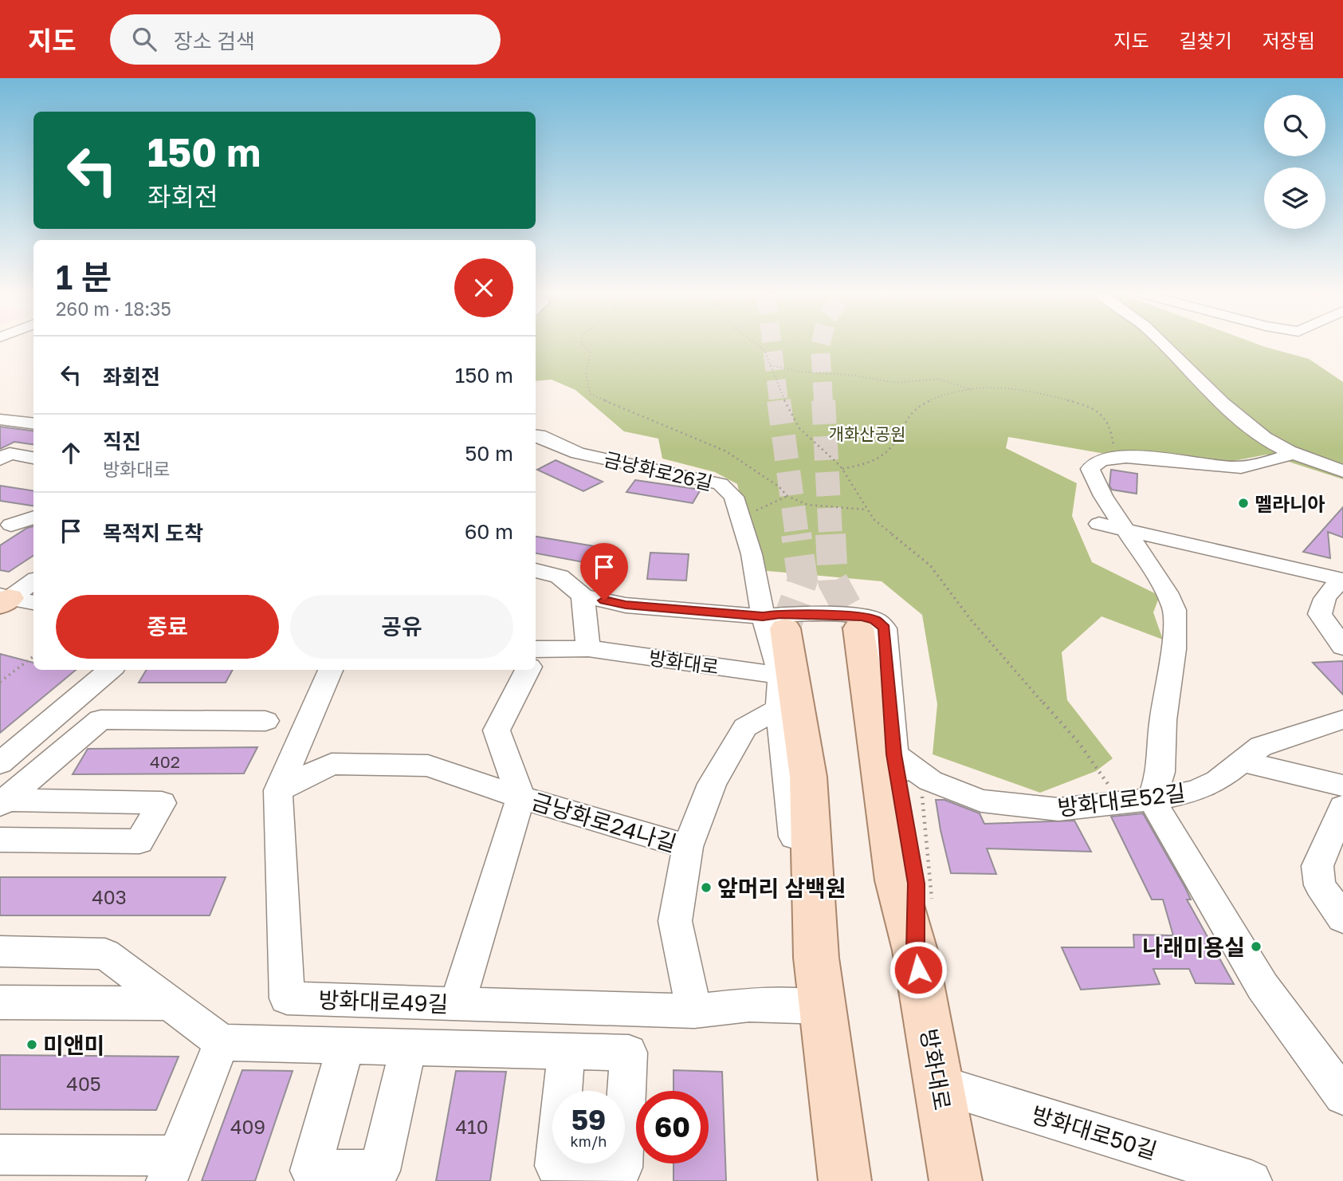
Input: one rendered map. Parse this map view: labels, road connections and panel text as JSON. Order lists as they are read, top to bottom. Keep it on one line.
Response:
{"streets":{"main road":["방화대로"],"street":["금낭화로26길","방화대로52길","금낭화로24나길","방화대로49길","방화대로50길"]},"crossings":[["금낭화로26길","방화대로"],["방화대로","방화대로50길"],["금낭화로24나길","방화대로49길"]],"parks":["개화산공원"],"places":["멜라니아","앞머리 삼백원","나래미용실","미앤미"],"house_numbers":["402","403","405","409","410"],"page":{"header":"지도","search":"장소 검색","nav":["지도","길찾기","저장됨"],"turn":["150 m","좌회전"],"heading":["1 분","260 m · 18:35"],"list":[{"name":"좌회전","value":"150 m"},{"name":"직진","note":"방화대로","value":"50 m"},{"name":"목적지 도착","value":"60 m"}],"buttons":["종료","공유"],"speed":"59 km/h","limit":"60"}}
